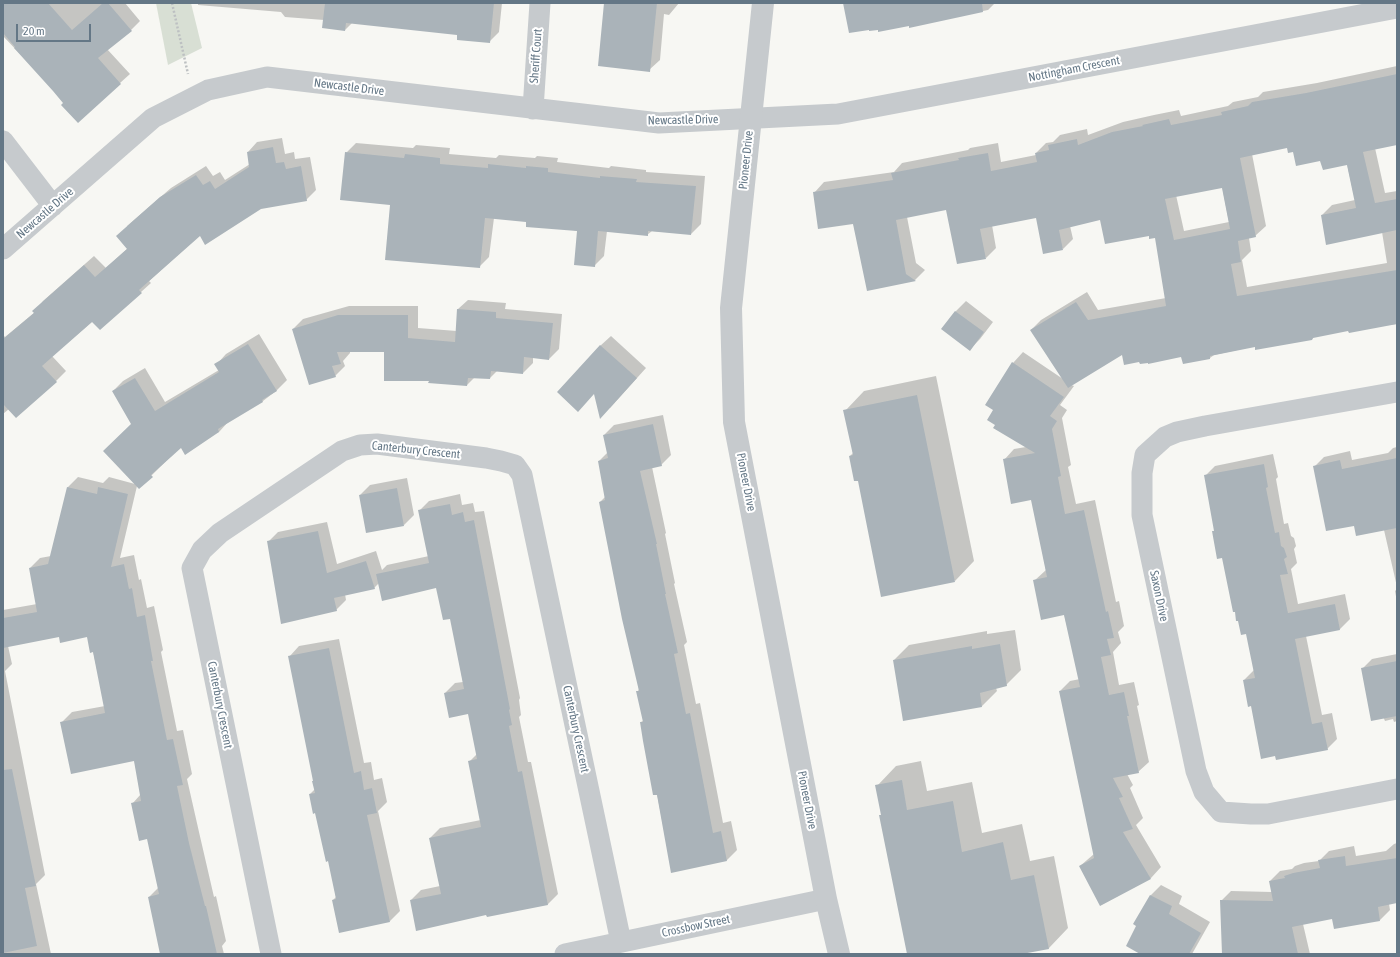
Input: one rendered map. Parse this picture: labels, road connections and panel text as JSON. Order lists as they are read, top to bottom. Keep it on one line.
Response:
{"streets":{"street":["Sheriff Court","Nottingham Crescent","Newcastle Drive","Pioneer Drive","Canterbury Crescent","Saxon Drive","Crossbow Street"]},"crossings":[["Sheriff Court","Newcastle Drive"],["Nottingham Crescent","Newcastle Drive"],["Nottingham Crescent","Pioneer Drive"],["Newcastle Drive","Pioneer Drive"],["Pioneer Drive","Crossbow Street"],["Canterbury Crescent","Crossbow Street"]],"scale_bar":"20 m"}
